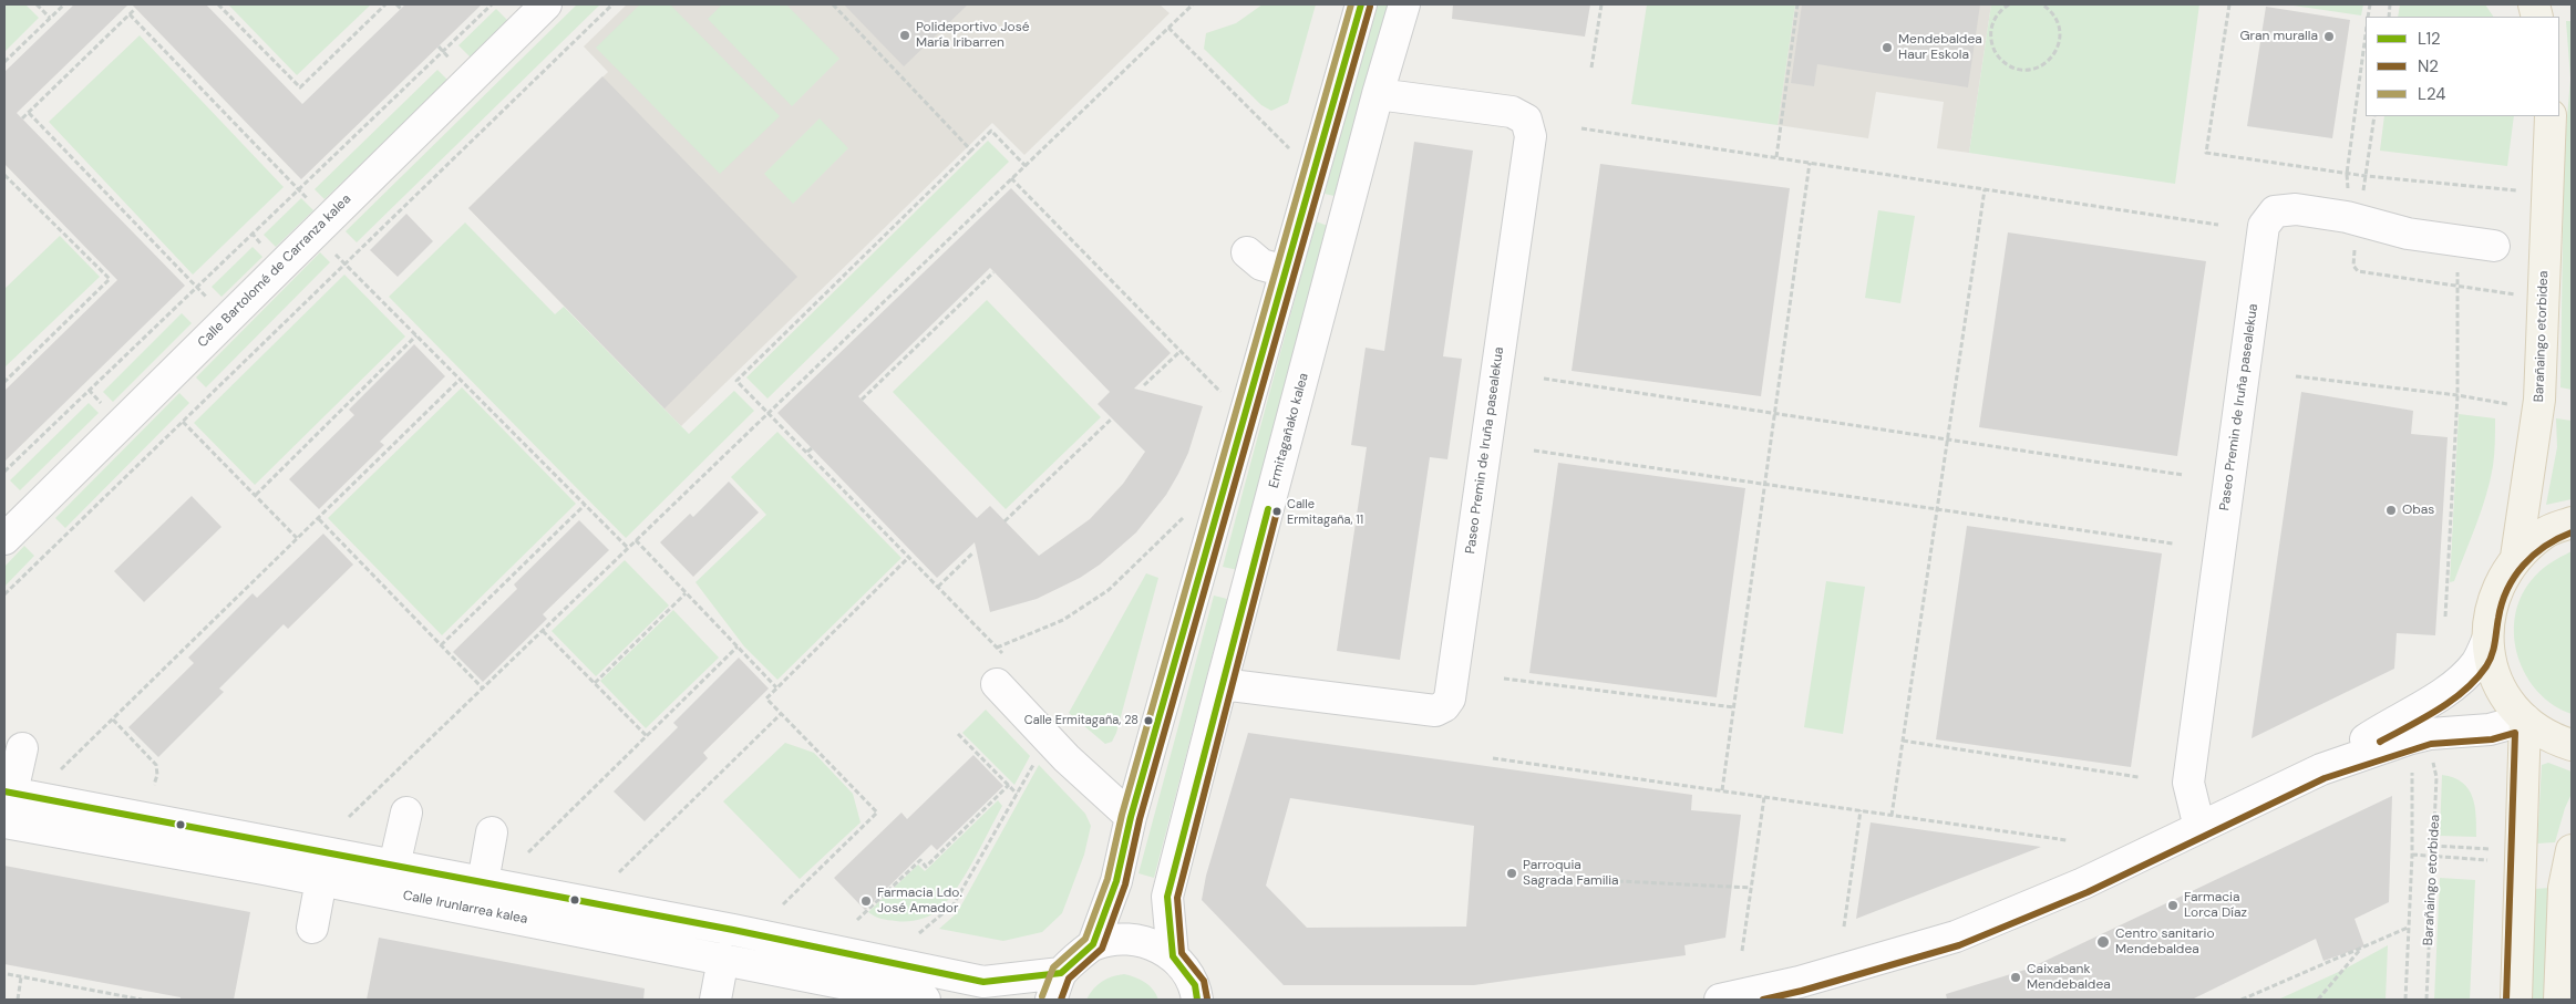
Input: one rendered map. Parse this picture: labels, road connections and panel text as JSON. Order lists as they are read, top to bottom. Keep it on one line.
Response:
{"streets":{"main road":["Barañaingo etorbidea"],"street":["Calle Bartolomé de Carranza kalea","Paseo Premin de Iruña pasealekua","Ermitagañako kalea","Calle Irunlarrea kalea"]},"crossings":[["Paseo Premin de Iruña pasealekua","Ermitagañako kalea"]],"places":["Polideportivo José María Iribarren","Gran muralla","Mendebaldea Haur Eskola","Obas","Calle Ermitagaña, 11","Calle Ermitagaña, 28","Parroquia Sagrada Familia","Farmacia Ldo. José Amador","Farmacia Lorca Díaz","Centro sanitario Mendebaldea","Caixabank Mendebaldea"],"lines":["transit line L12","transit line L24","transit line N2"],"legend":["L12","N2","L24"]}
